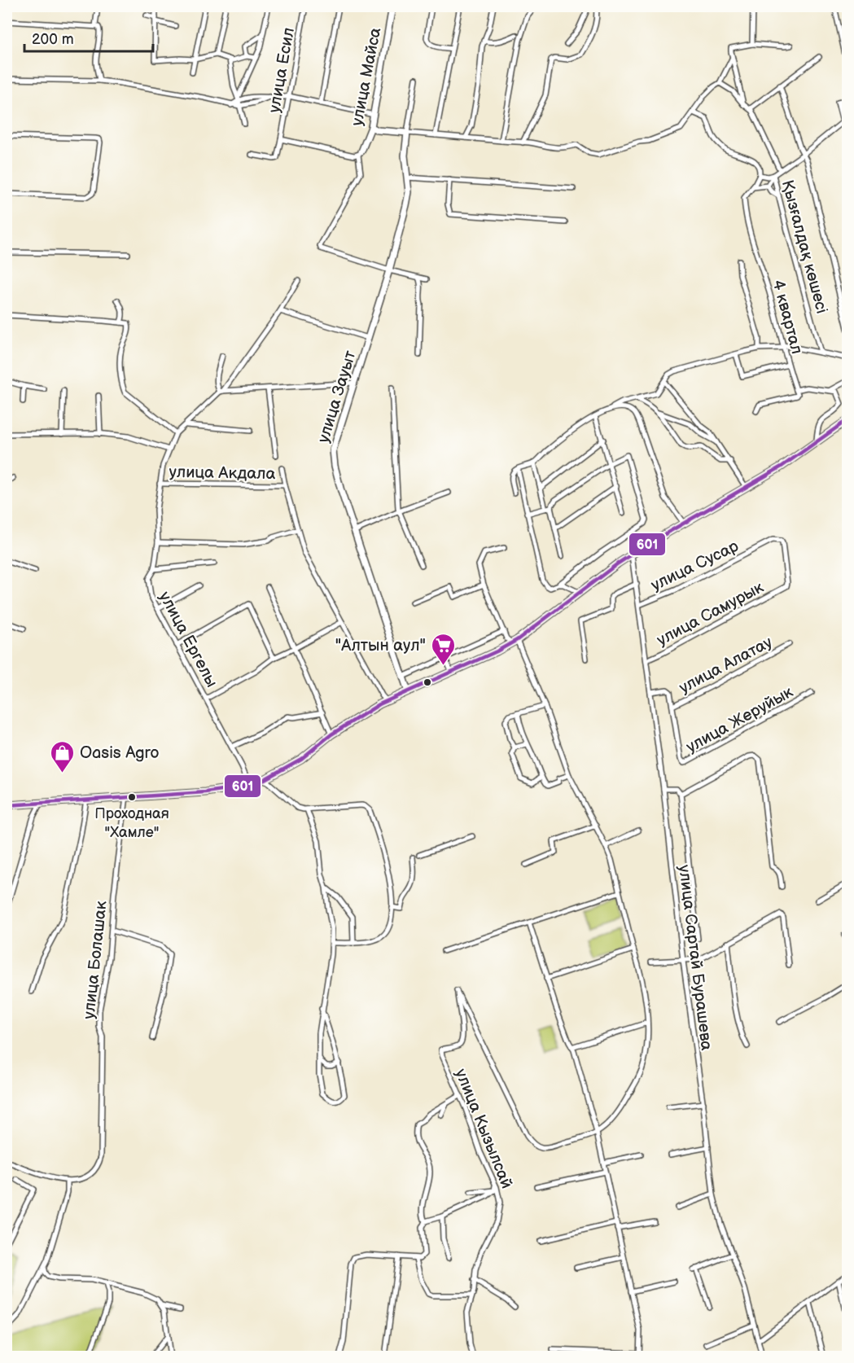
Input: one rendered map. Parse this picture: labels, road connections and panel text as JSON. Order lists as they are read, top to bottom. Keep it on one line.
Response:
{"streets":{"street":["улица Есил","улица Майса","Қызғалдақ көшесі","4 квартал","улица Зауыт","улица Акдала","улица Сусар","улица Самурык","улица Ергелы","улица Алатау","улица Жеруйык","улица Сартай Бурашева","улица Болашак","улица Кызылсай"]},"crossings":[["улица Акдала","улица Ергелы"],["улица Сусар","улица Самурык"],["улица Сусар","улица Сартай Бурашева"],["улица Самурык","улица Сартай Бурашева"],["улица Алатау","улица Жеруйык"],["улица Жеруйык","улица Сартай Бурашева"]],"places":{"supermarket":["\"Алтын аул\""],"shop":["Oasis Agro"],"other":["Проходная \"Хамле\""]},"lines":["transit line 601"],"scale_bar":"200 m"}
